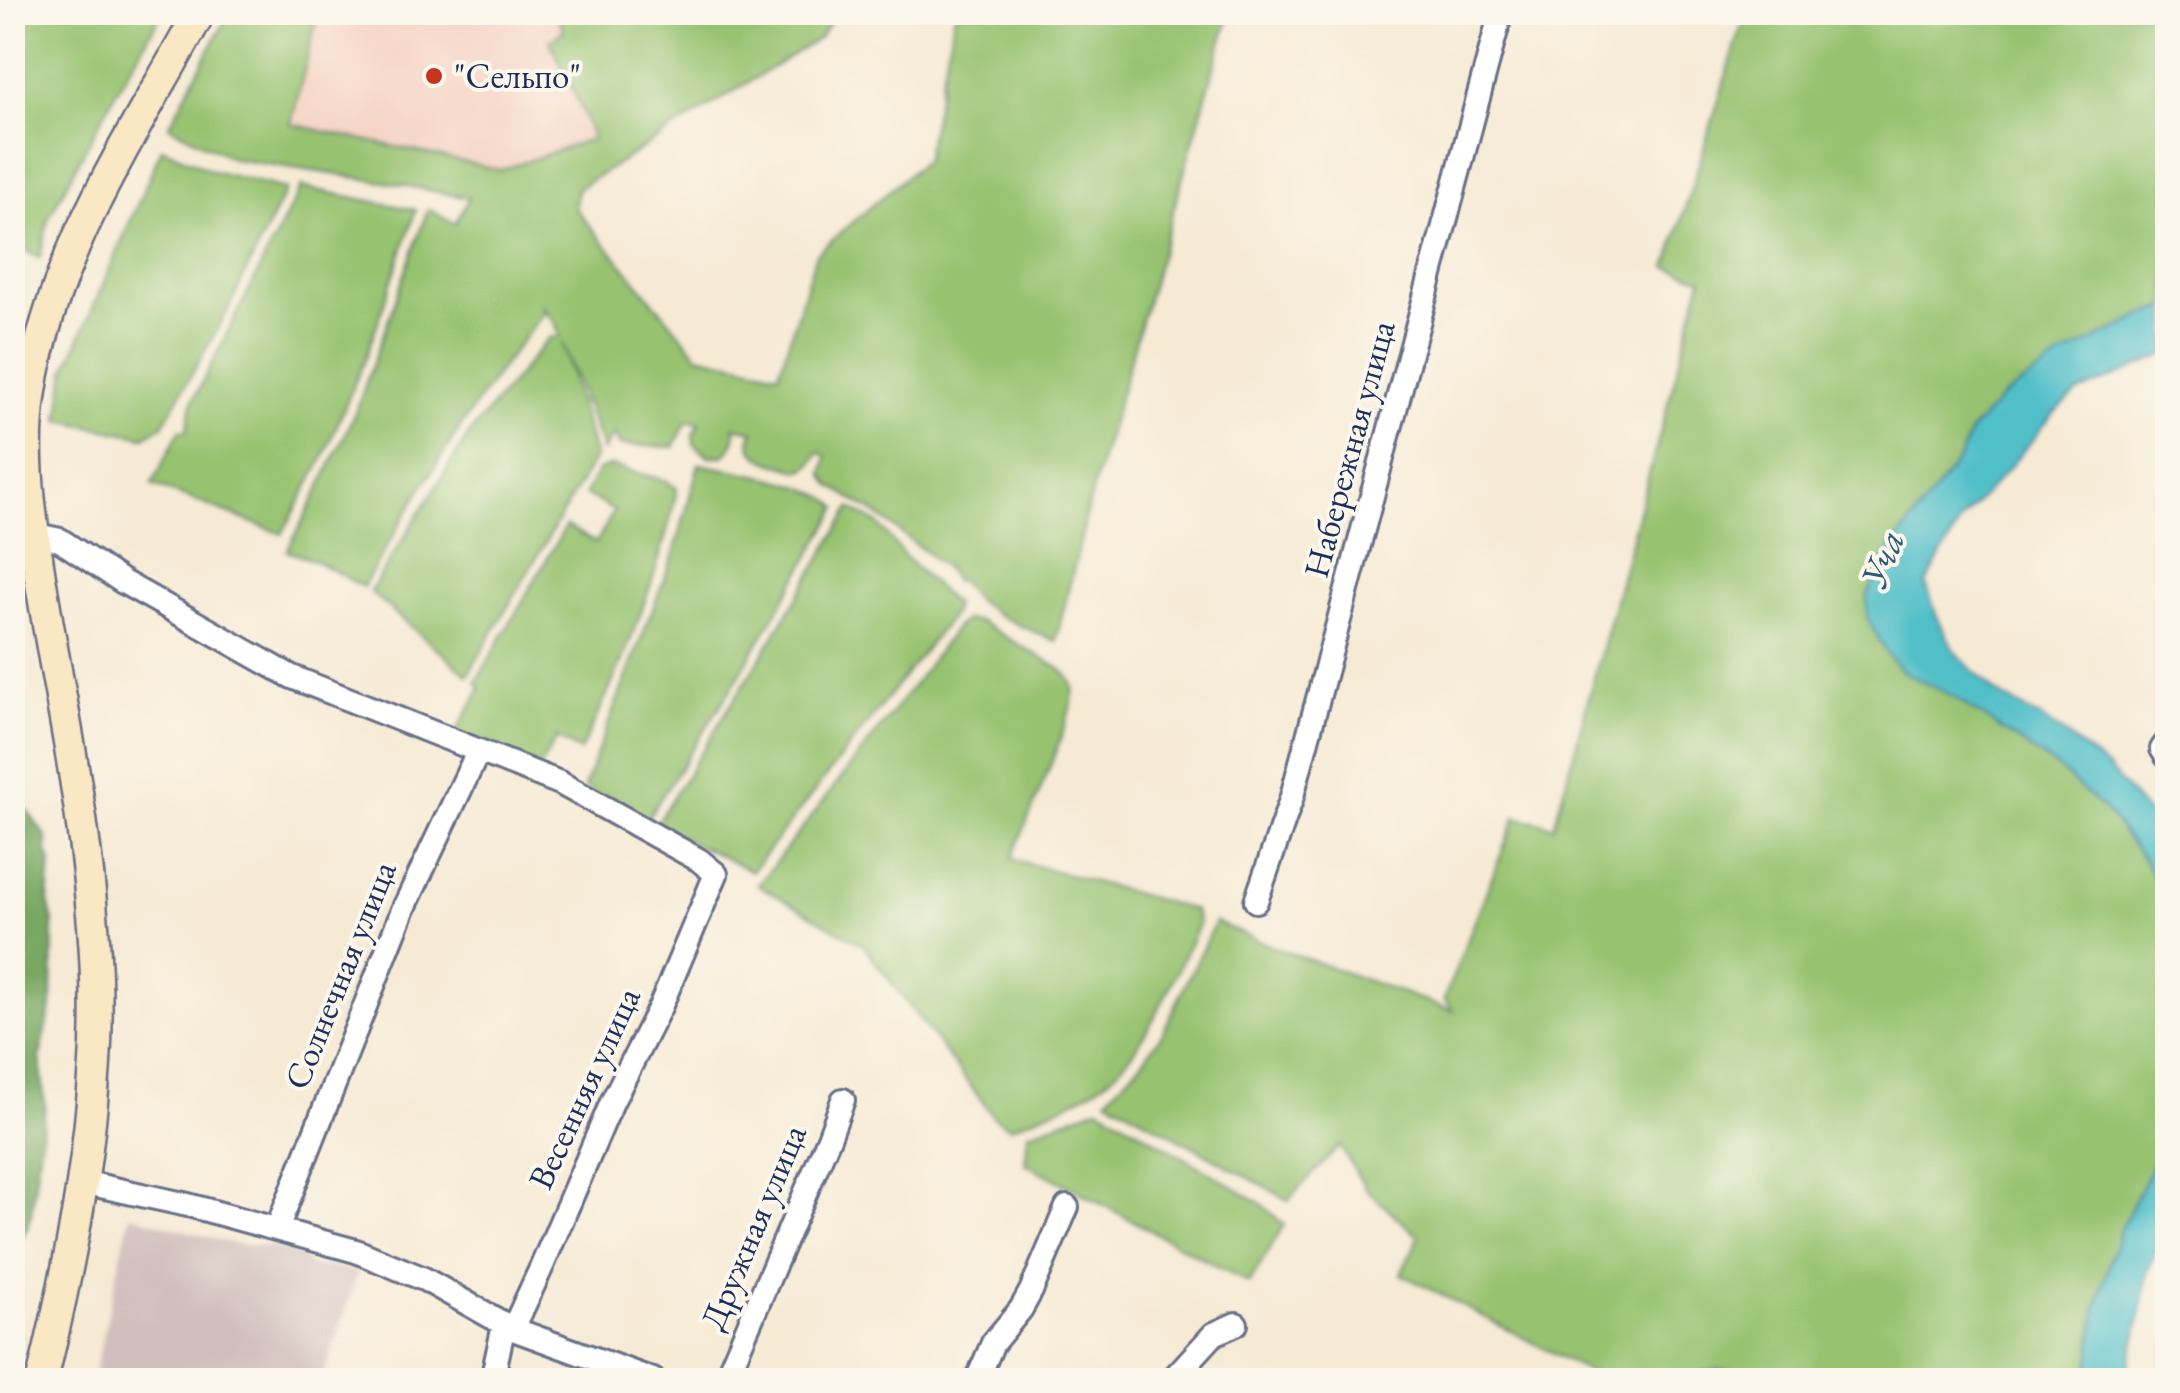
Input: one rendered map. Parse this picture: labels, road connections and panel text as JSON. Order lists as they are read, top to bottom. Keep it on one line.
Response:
{"streets":{"street":["Набережная улица","Солнечная улица","Весенняя улица","Дружная улица"]},"crossings":[["Солнечная улица","Весенняя улица"]],"water":["Уча"],"places":["\"Сельпо\""]}
